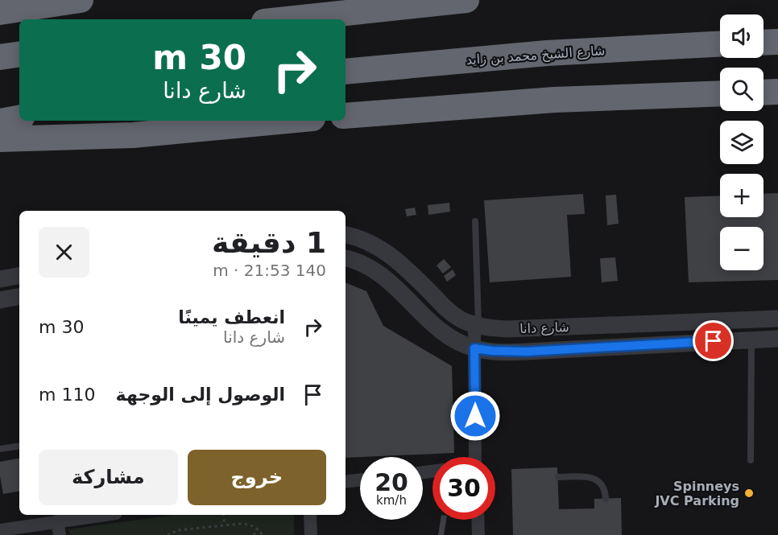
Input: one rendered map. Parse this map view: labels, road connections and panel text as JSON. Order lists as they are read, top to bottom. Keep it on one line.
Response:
{"streets":{"highway":["شارع الشيخ محمد بن زايد"],"street":["شارع دانا"]},"places":["Spinneys JVC Parking"],"page":{"map_buttons":["+","−"],"turn":["30 m","شارع دانا"],"heading":["1 دقيقة","140 m · 21:53"],"list":[{"name":"انعطف يمينًا","note":"شارع دانا","value":"30 m"},{"name":"الوصول إلى الوجهة","value":"110 m"}],"buttons":["خروج","مشاركة"],"speed":"20 km/h","limit":"30"}}
